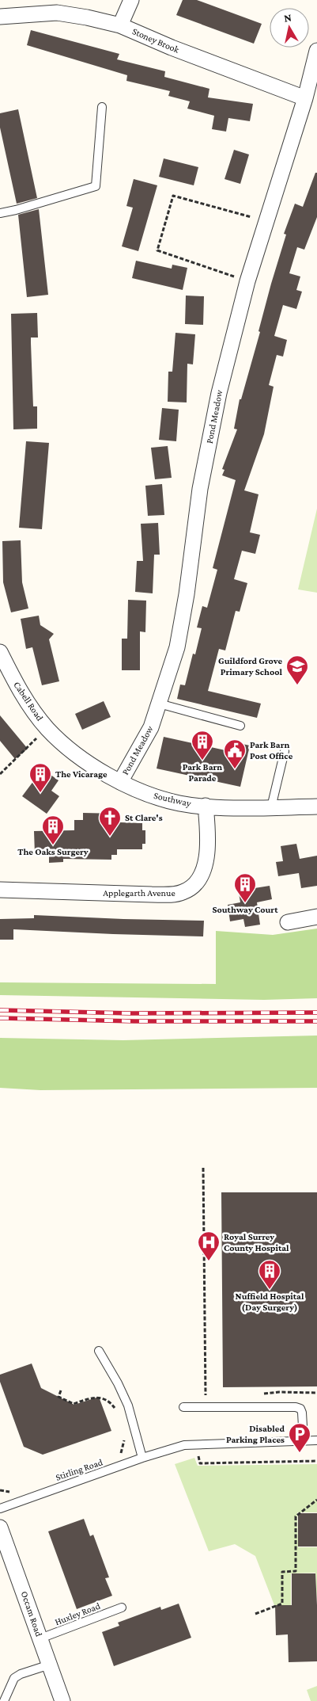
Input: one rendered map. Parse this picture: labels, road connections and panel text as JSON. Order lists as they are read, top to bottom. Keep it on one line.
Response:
{"streets":{"street":["Stoney Brook","Pond Meadow","Cabell Road","Southway","Applegarth Avenue","Occam Road"],"lane":["Stirling Road","Huxley Road"]},"crossings":[["Stoney Brook","Pond Meadow"],["Pond Meadow","Southway"],["Cabell Road","Southway"],["Southway","Applegarth Avenue"],["Occam Road","Huxley Road"]],"places":{"school or university":["Guildford Grove Primary School"],"building":["Park Barn Parade","The Vicarage","The Oaks Surgery","Southway Court","Nuffield Hospital (Day Surgery)"],"public building":["Park Barn Post Office"],"church":["St Clare's"],"hospital":["Royal Surrey County Hospital"],"parking":["Disabled Parking Places"]},"north":"top"}
